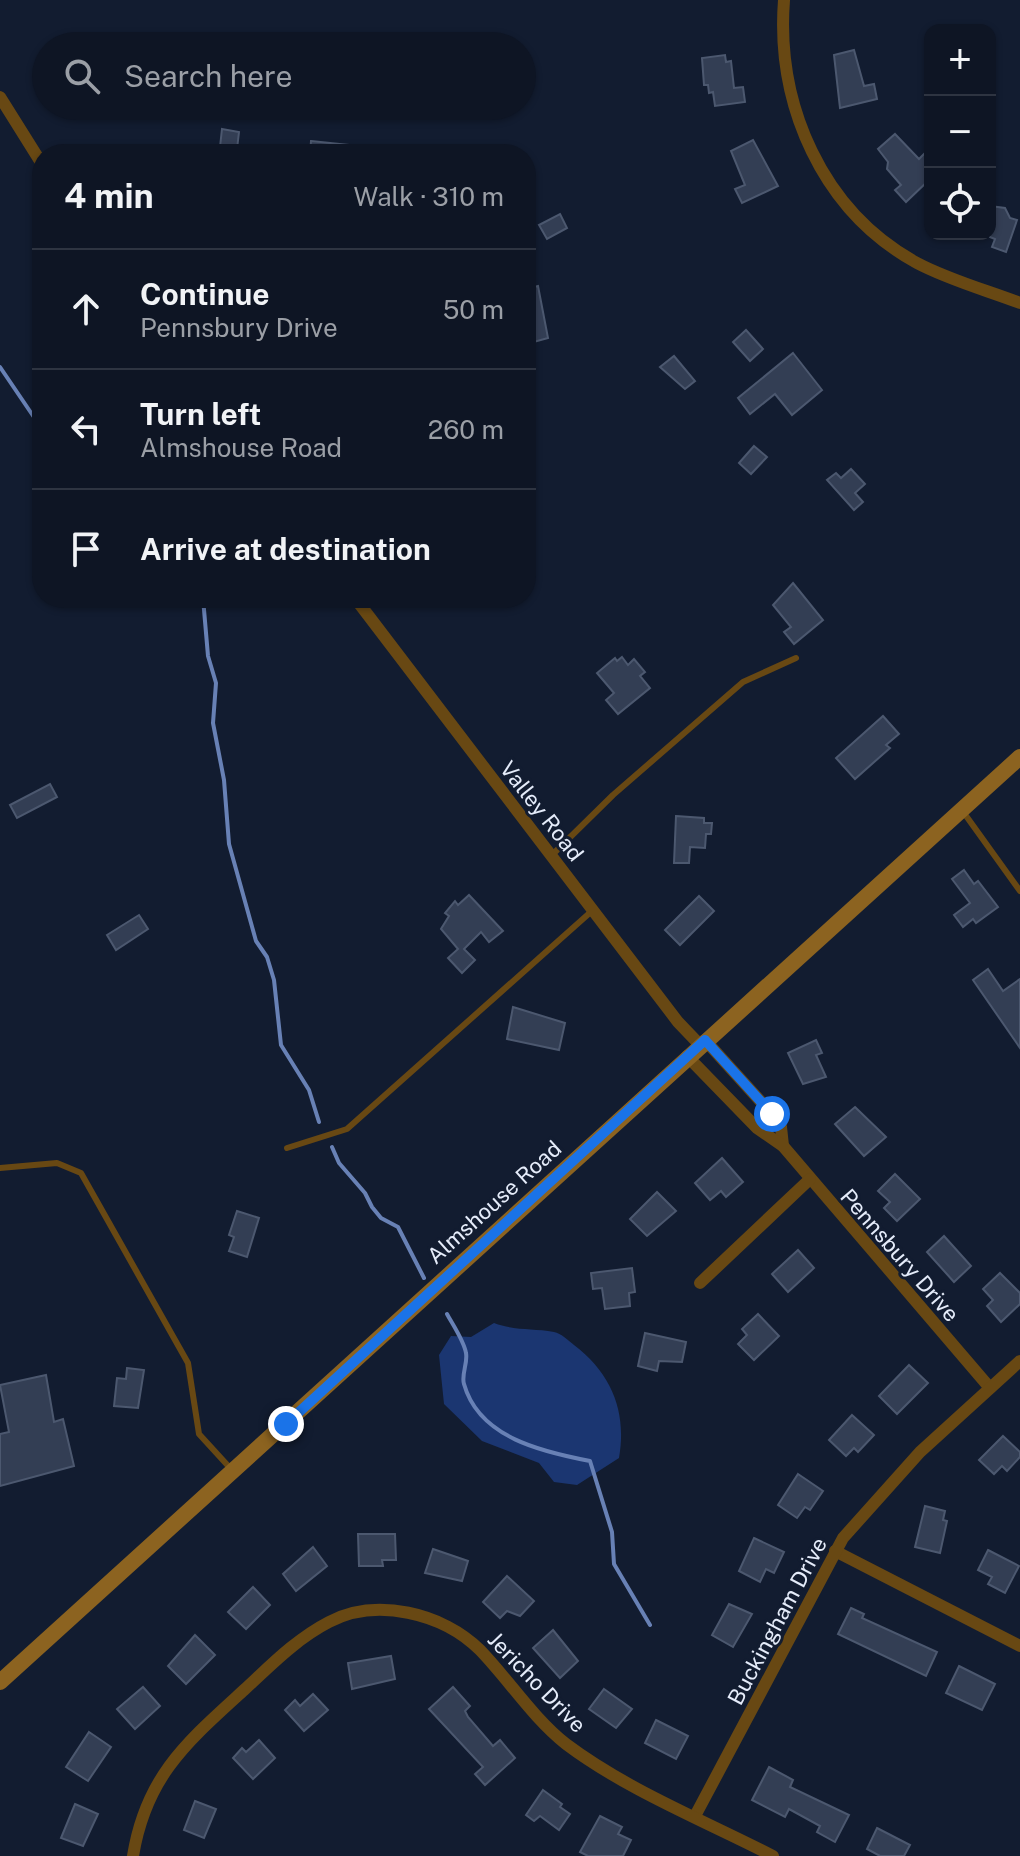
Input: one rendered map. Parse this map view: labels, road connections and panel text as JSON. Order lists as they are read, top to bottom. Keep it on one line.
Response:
{"streets":{"main road":["Almshouse Road"],"street":["Valley Road","Pennsbury Drive","Buckingham Drive","Jericho Drive"]},"crossings":[["Valley Road","Almshouse Road"],["Valley Road","Pennsbury Drive"],["Almshouse Road","Pennsbury Drive"],["Pennsbury Drive","Buckingham Drive"],["Buckingham Drive","Jericho Drive"]],"page":{"map_buttons":["+","−"],"search":"Search here","heading":["4 min","Walk · 310 m"],"list":[["Continue","Pennsbury Drive","50 m"],["Turn left","Almshouse Road","260 m"],"Arrive at destination"]}}
